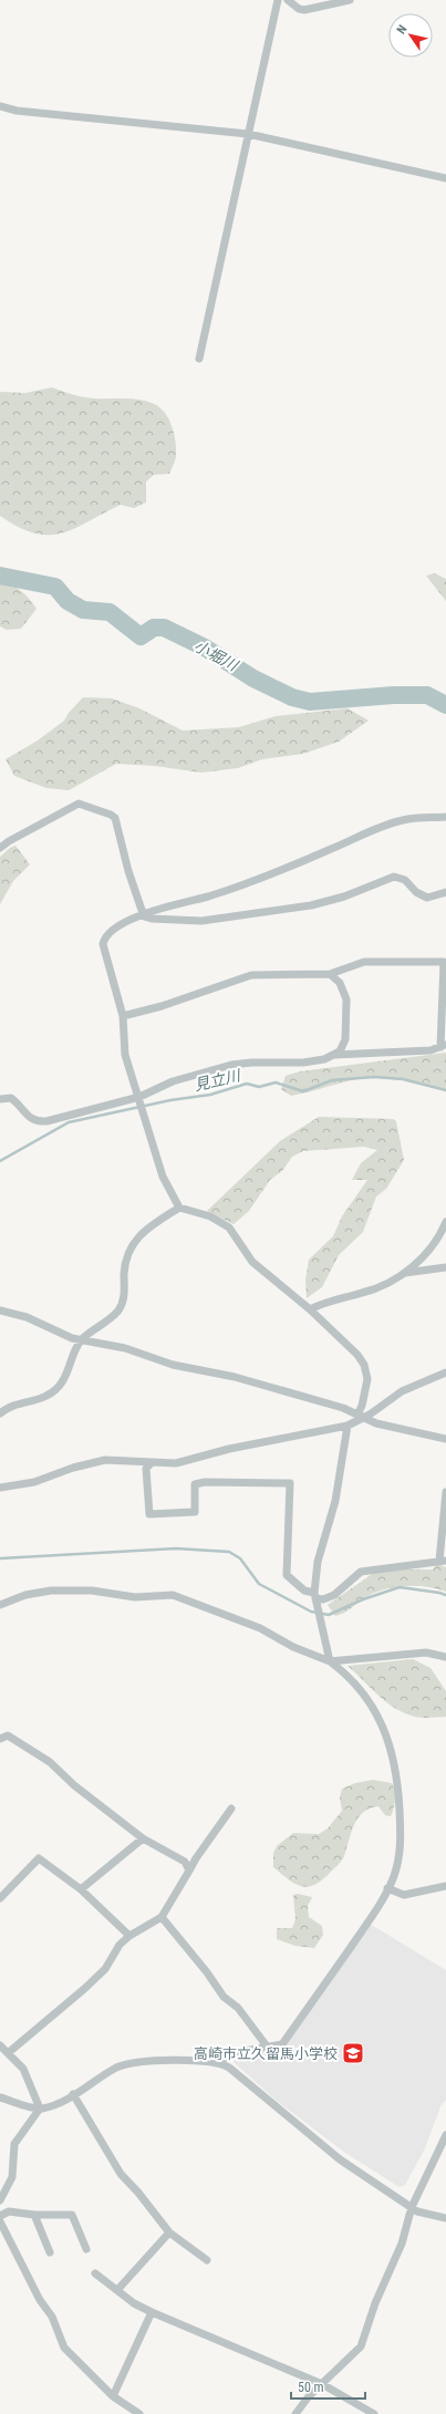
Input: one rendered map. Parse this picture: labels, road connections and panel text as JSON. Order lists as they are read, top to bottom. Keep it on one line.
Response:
{"water":["小堀川","見立川"],"places":{"school or university":["高崎市立久留馬小学校"]},"scale_bar":"50 m","north":"top left"}
